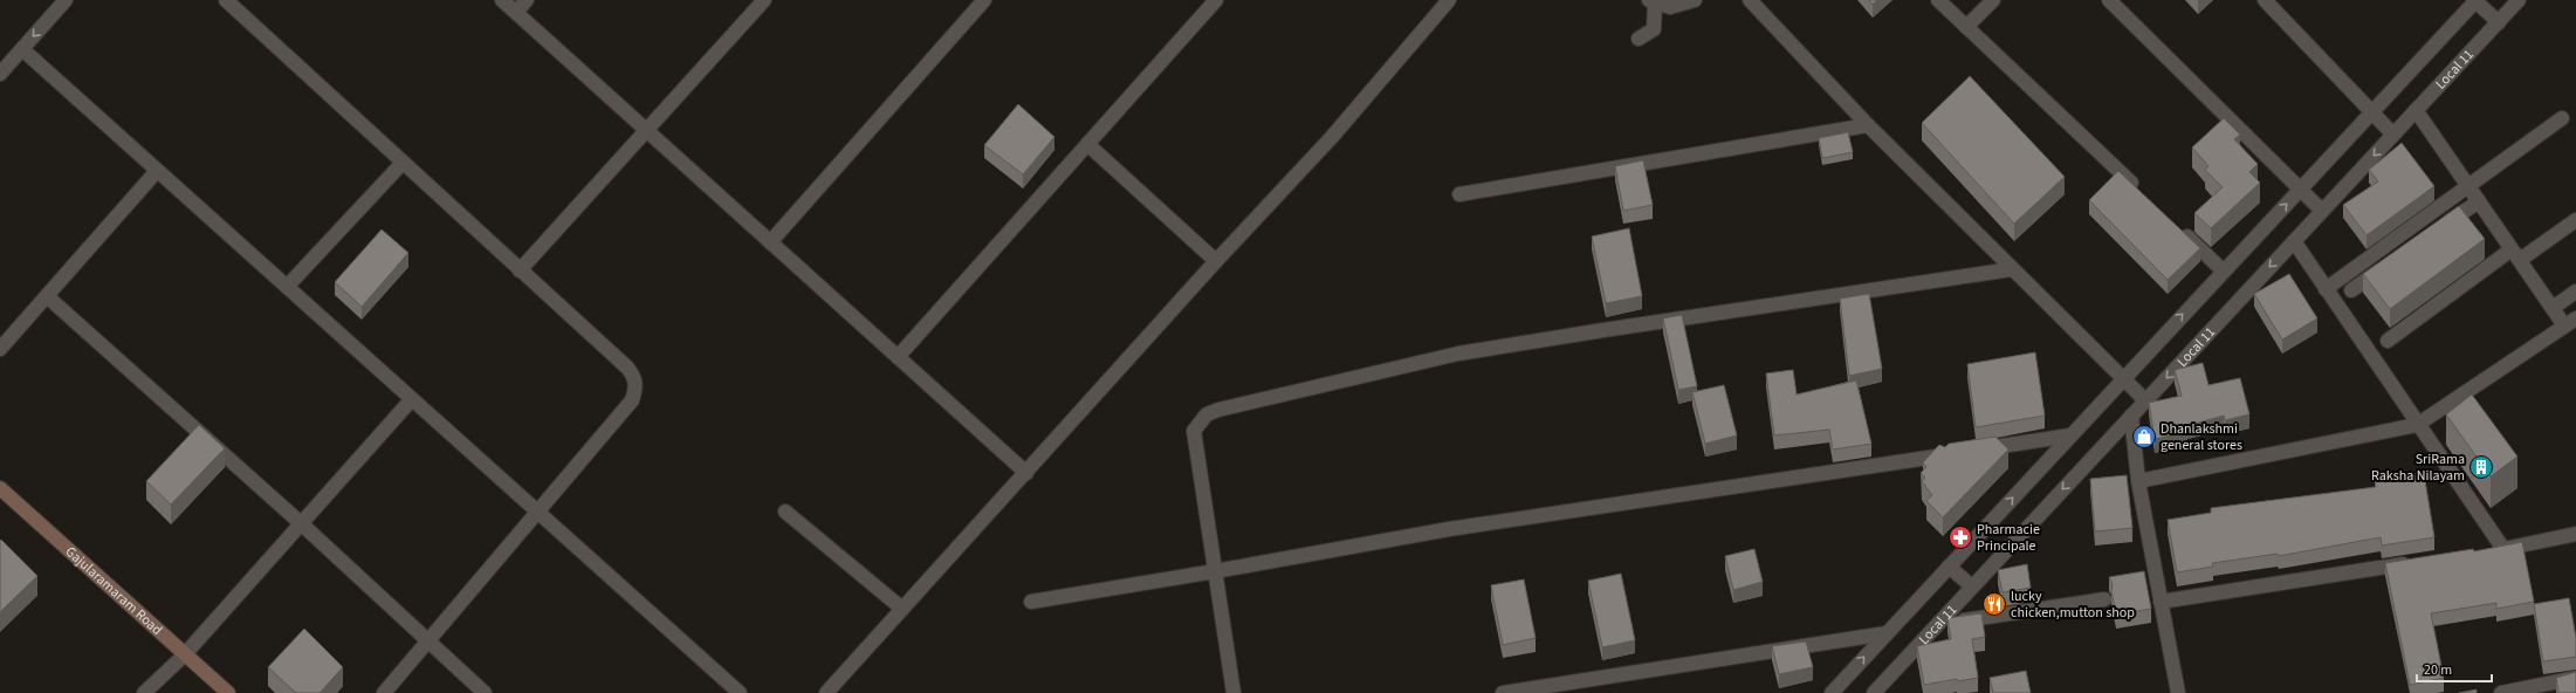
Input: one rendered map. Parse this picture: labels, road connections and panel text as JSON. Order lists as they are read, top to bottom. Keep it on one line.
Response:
{"streets":{"main road":["Gajularamaram Road"],"street":["Local 11"]},"places":{"shop":["Dhanlakshmi general stores"],"building":["SriRama Raksha Nilayam"],"pharmacy":["Pharmacie Principale"],"restaurant":["lucky chicken,mutton shop"]},"scale_bar":"20 m"}
